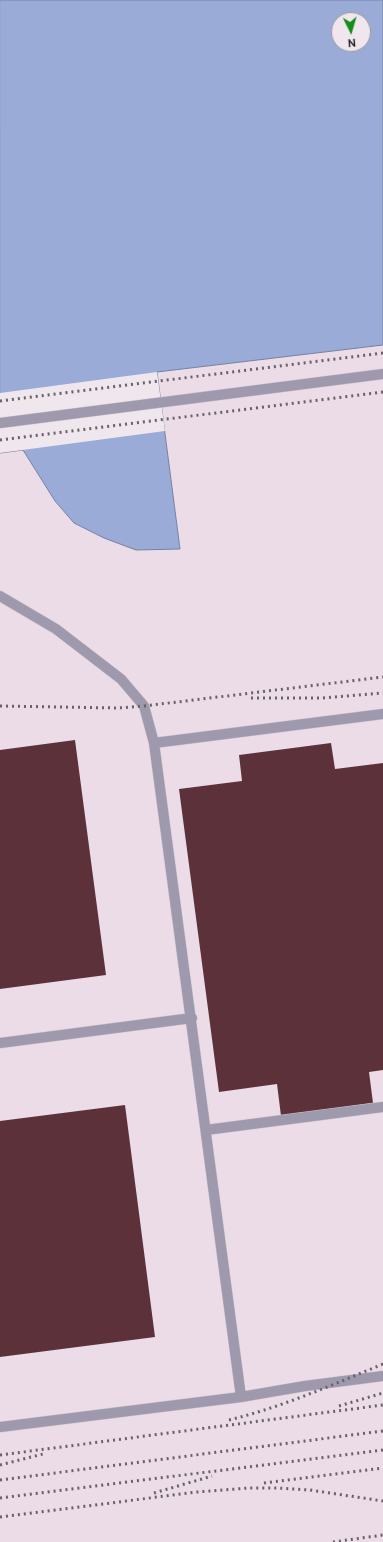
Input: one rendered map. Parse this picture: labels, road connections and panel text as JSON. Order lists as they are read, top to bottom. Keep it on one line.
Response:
{"north":"bottom"}
